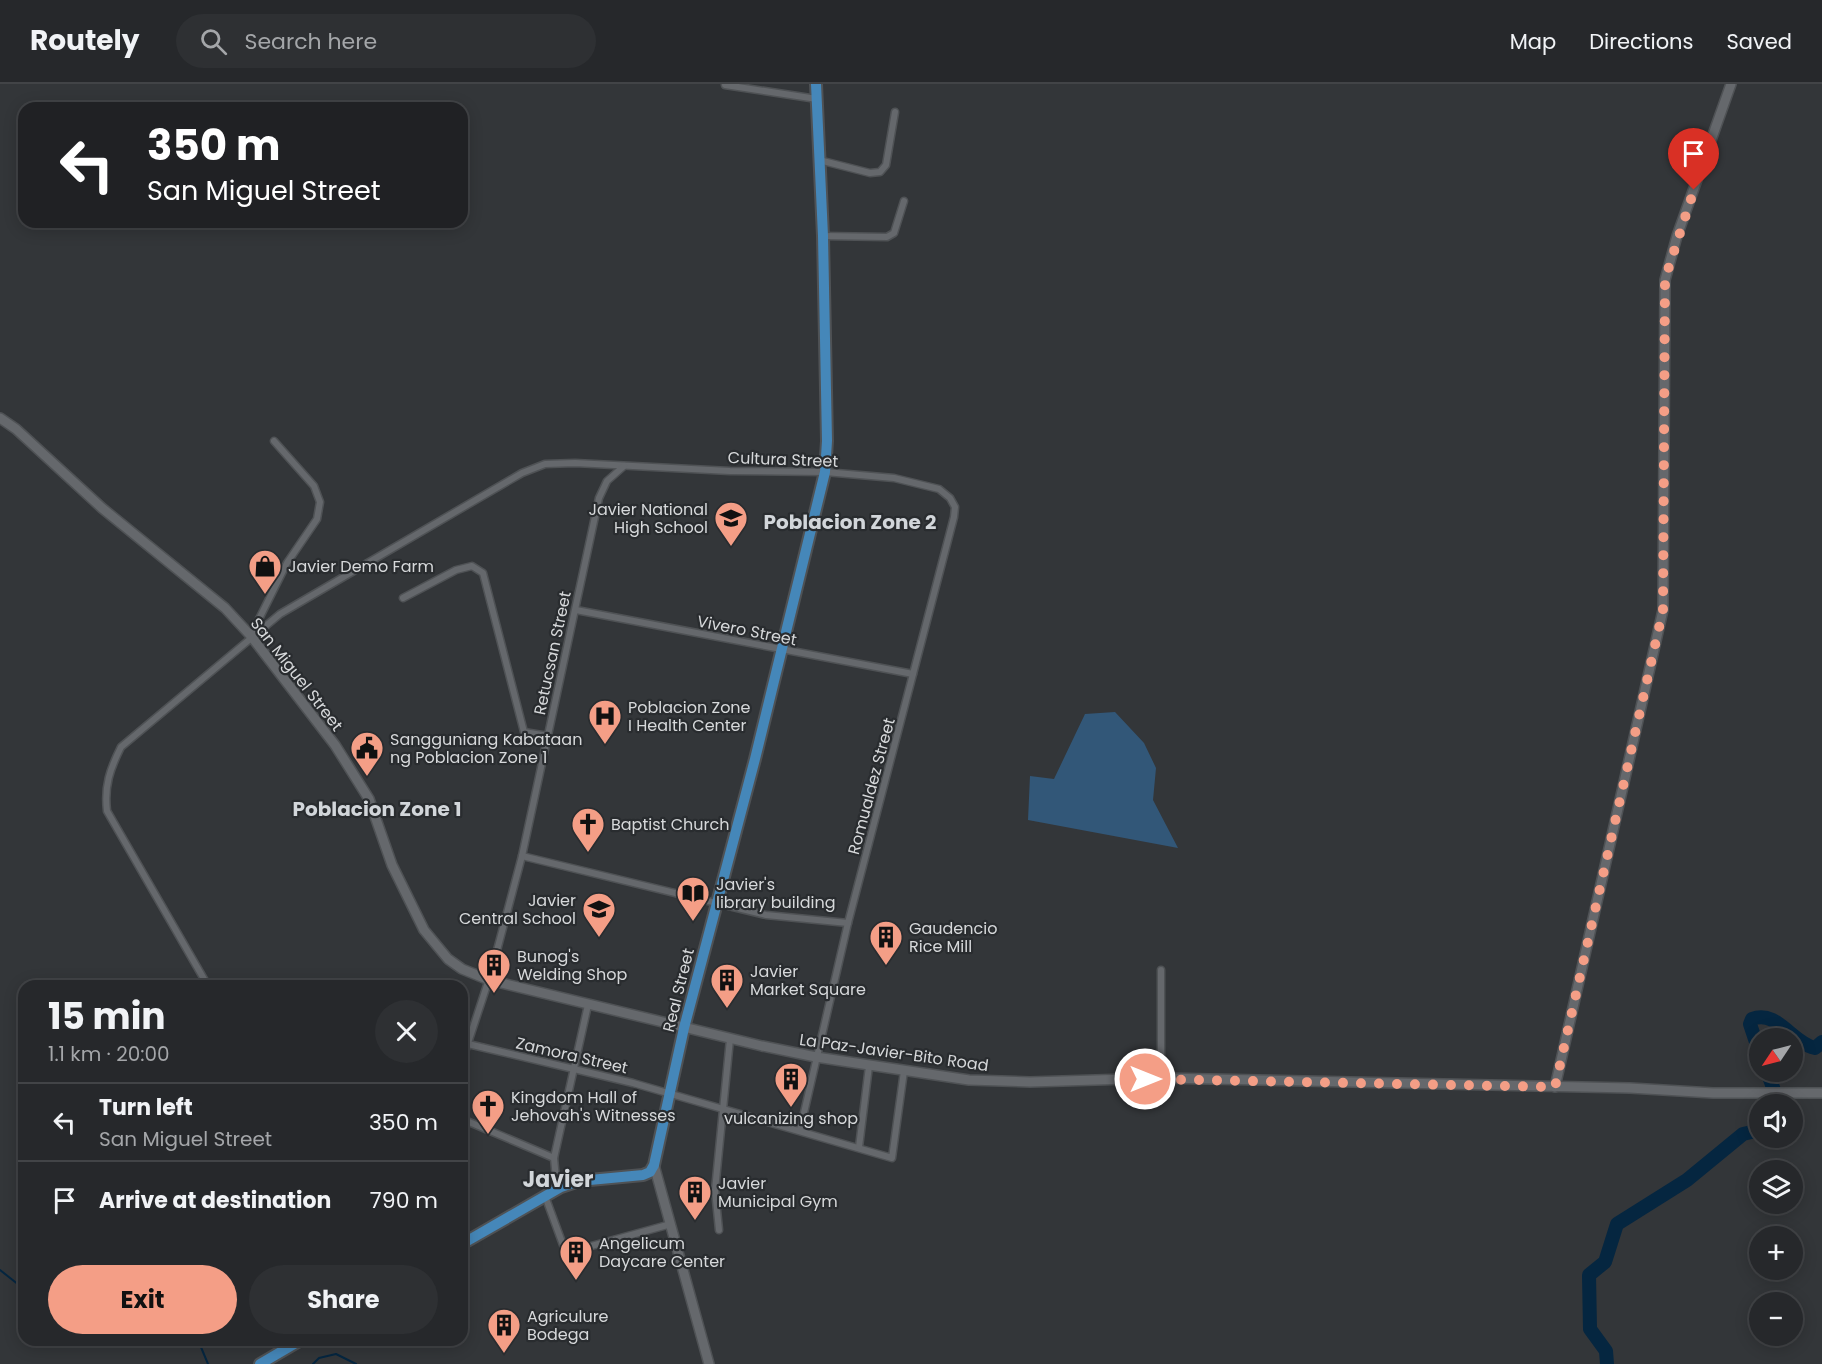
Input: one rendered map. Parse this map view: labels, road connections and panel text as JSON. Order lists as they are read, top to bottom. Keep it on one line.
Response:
{"streets":{"main road":["Real Street"],"street":["Cultura Street","Vivero Street","Retucsan Street","San Miguel Street","Romualdez Street","La Paz-Javier-Bito Road","Zamora Street"]},"crossings":[["Cultura Street","Retucsan Street"],["Cultura Street","San Miguel Street"],["Cultura Street","Romualdez Street"],["Cultura Street","Real Street"],["Vivero Street","Retucsan Street"],["Vivero Street","Romualdez Street"],["Vivero Street","Real Street"],["Retucsan Street","San Miguel Street"],["Retucsan Street","Zamora Street"],["San Miguel Street","Real Street"],["San Miguel Street","La Paz-Javier-Bito Road"],["Romualdez Street","La Paz-Javier-Bito Road"],["Real Street","La Paz-Javier-Bito Road"],["Real Street","Zamora Street"]],"districts":["Poblacion Zone 2","Poblacion Zone 1","Javier"],"places":{"school or university":["Javier National High School","Javier Central School"],"shop":["Javier Demo Farm"],"hospital":["Poblacion Zone I Health Center"],"public building":["Sangguniang Kabataan ng Poblacion Zone 1"],"church":["Baptist Church","Kingdom Hall of Jehovah's Witnesses"],"library":["Javier's library building"],"building":["Gaudencio Rice Mill","Bunog's Welding Shop","Javier Market Square","vulcanizing shop","Javier Municipal Gym","Angelicum Daycare Center","Agriculure Bodega"]},"north":"bottom left","page":{"header":"Routely","search":"Search here","nav":["Map","Directions","Saved"],"turn":["350 m","San Miguel Street"],"heading":["15 min","1.1 km · 20:00"],"map_buttons":["+","−"],"list":[{"name":"Turn left","note":"San Miguel Street","value":"350 m"},{"name":"Arrive at destination","value":"790 m"}],"buttons":["Exit","Share"]}}
